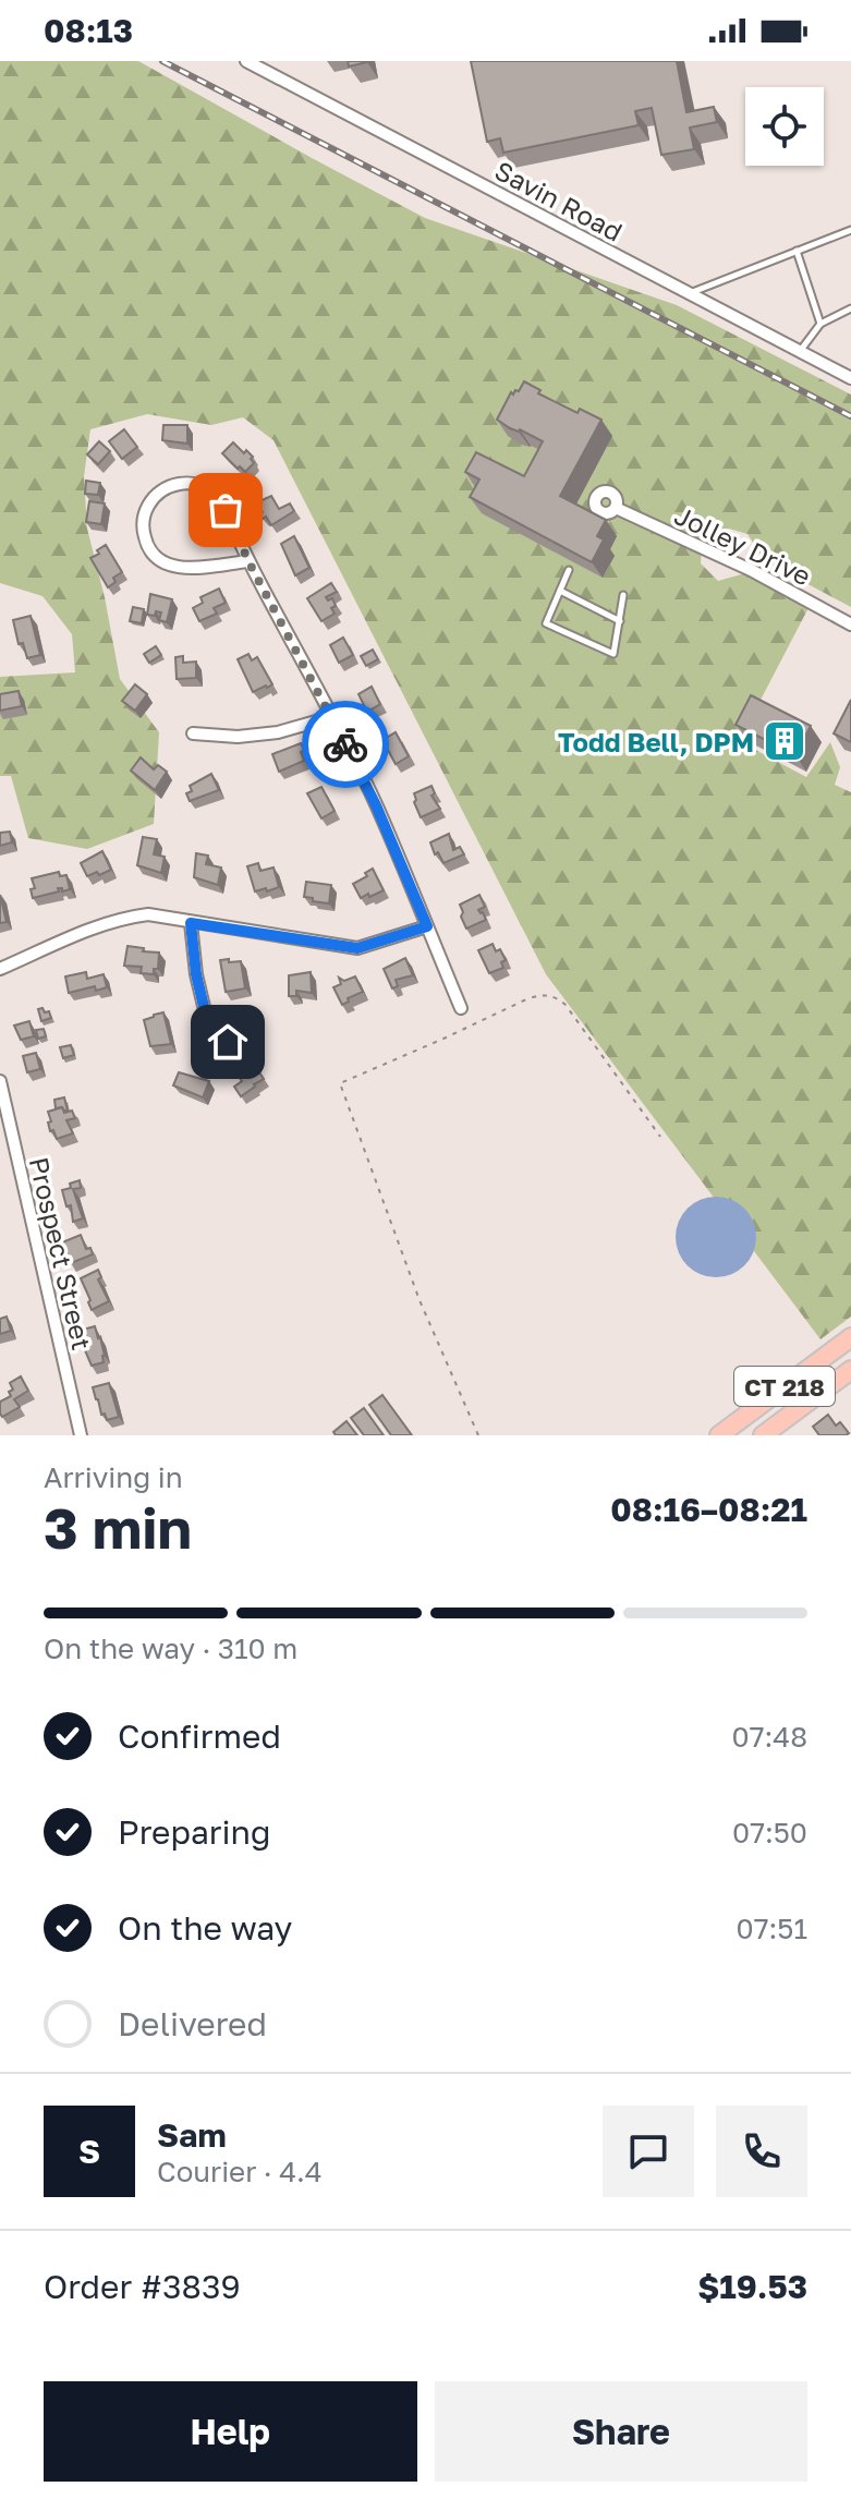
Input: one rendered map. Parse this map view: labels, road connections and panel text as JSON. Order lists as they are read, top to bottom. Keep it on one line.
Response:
{"streets":{"main road":["CT 218"],"street":["Savin Road","Jolley Drive","Prospect Street"]},"places":{"building":["Todd Bell, DPM"]},"page":{"status":"08:13","heading":["3 min","Arriving in","08:16–08:21"],"panel":["Sam","Courier · 4.4","Order #3839","$19.53"],"bar":"On the way · 310 m","list":[["Confirmed","07:48"],["Preparing","07:50"],["On the way","07:51"],"Delivered"],"round":"S","buttons":["Help","Share"]}}
